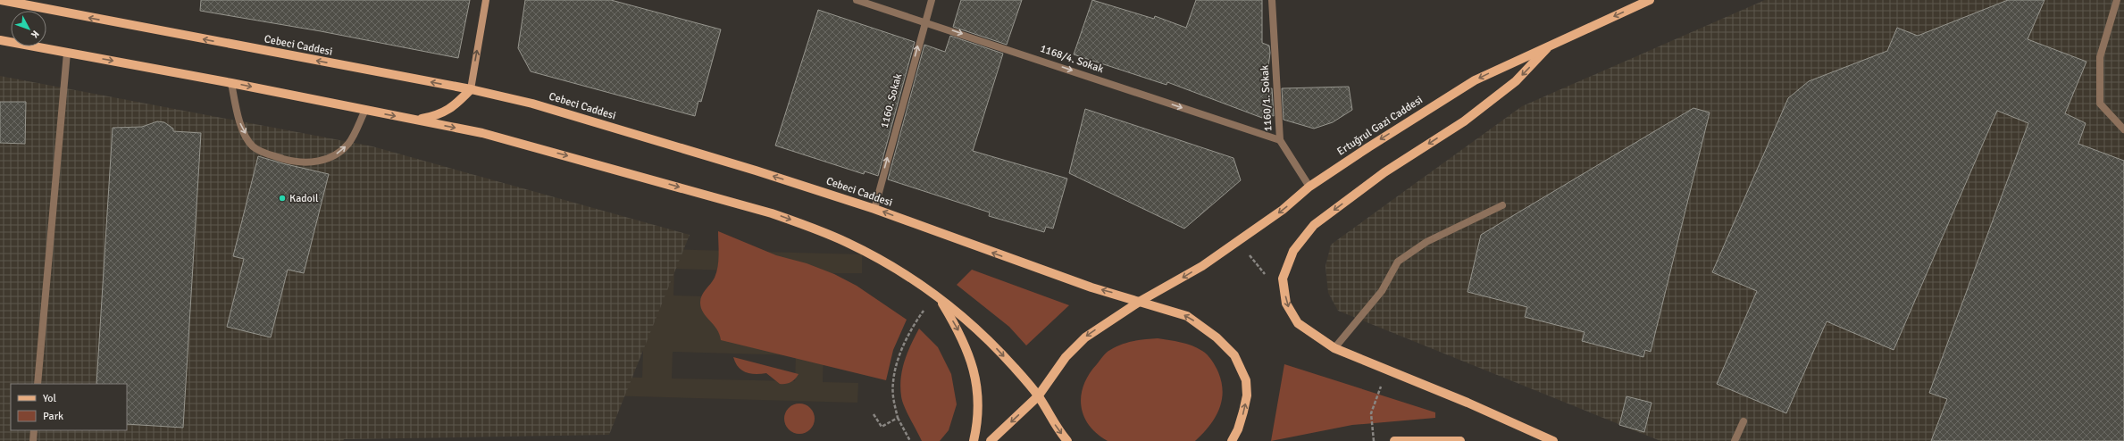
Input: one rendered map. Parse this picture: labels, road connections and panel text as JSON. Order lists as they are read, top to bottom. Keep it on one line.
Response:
{"streets":{"main road":["Cebeci Caddesi","Ertuğrul Gazi Caddesi"],"street":["1168/4. Sokak","1160/1. Sokak","1160. Sokak"]},"crossings":[["Cebeci Caddesi","1160. Sokak"],["Cebeci Caddesi","Ertuğrul Gazi Caddesi"],["1168/4. Sokak","1160/1. Sokak"],["1168/4. Sokak","1160. Sokak"],["1160/1. Sokak","Ertuğrul Gazi Caddesi"]],"one_way":["1168/4. Sokak","1160. Sokak"],"places":["Kadoil"],"legend":["Yol","Park"],"north":"bottom right"}
